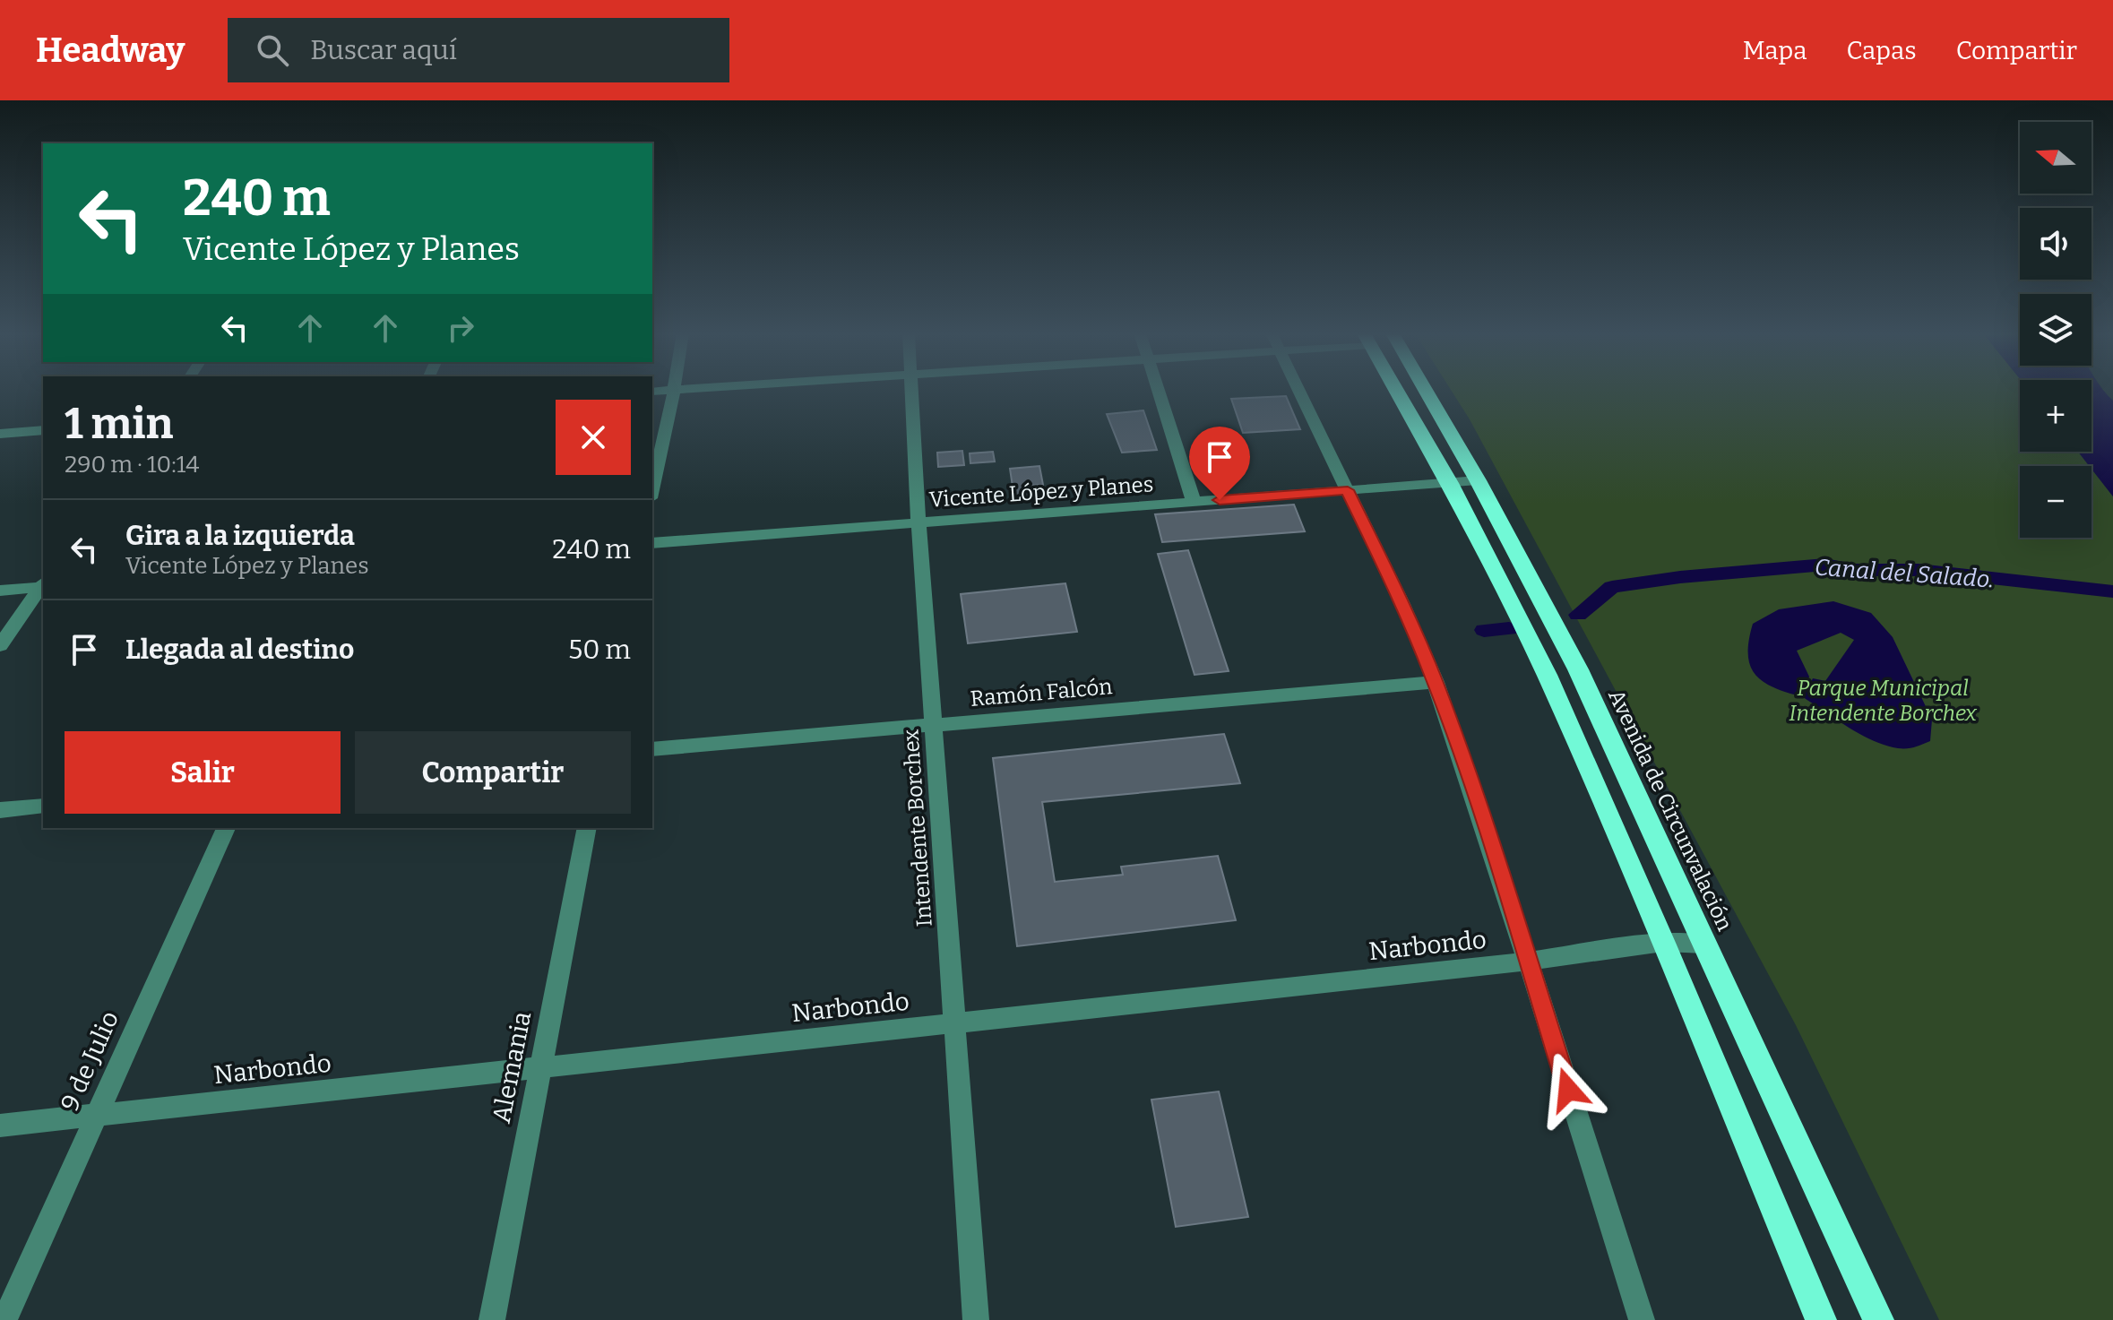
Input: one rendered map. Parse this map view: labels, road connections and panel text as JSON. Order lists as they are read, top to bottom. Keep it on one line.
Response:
{"streets":{"highway":["Avenida de Circunvalación"],"street":["Vicente López y Planes","Ramón Falcón","Intendente Borchex","Narbondo","9 de Julio","Alemania"]},"crossings":[["Vicente López y Planes","Avenida de Circunvalación"],["Vicente López y Planes","Intendente Borchex"],["Ramón Falcón","Intendente Borchex"],["Avenida de Circunvalación","Narbondo"],["Intendente Borchex","Narbondo"],["Narbondo","9 de Julio"],["Narbondo","Alemania"]],"water":["Canal del Salado."],"parks":["Parque Municipal Intendente Borchex"],"north":"left","page":{"header":"Headway","search":"Buscar aquí","nav":["Mapa","Capas","Compartir"],"map_buttons":["+","−"],"turn":["240 m","Vicente López y Planes"],"heading":["1 min","290 m · 10:14"],"list":[{"name":"Gira a la izquierda","note":"Vicente López y Planes","value":"240 m"},{"name":"Llegada al destino","value":"50 m"}],"buttons":["Salir","Compartir"]}}
